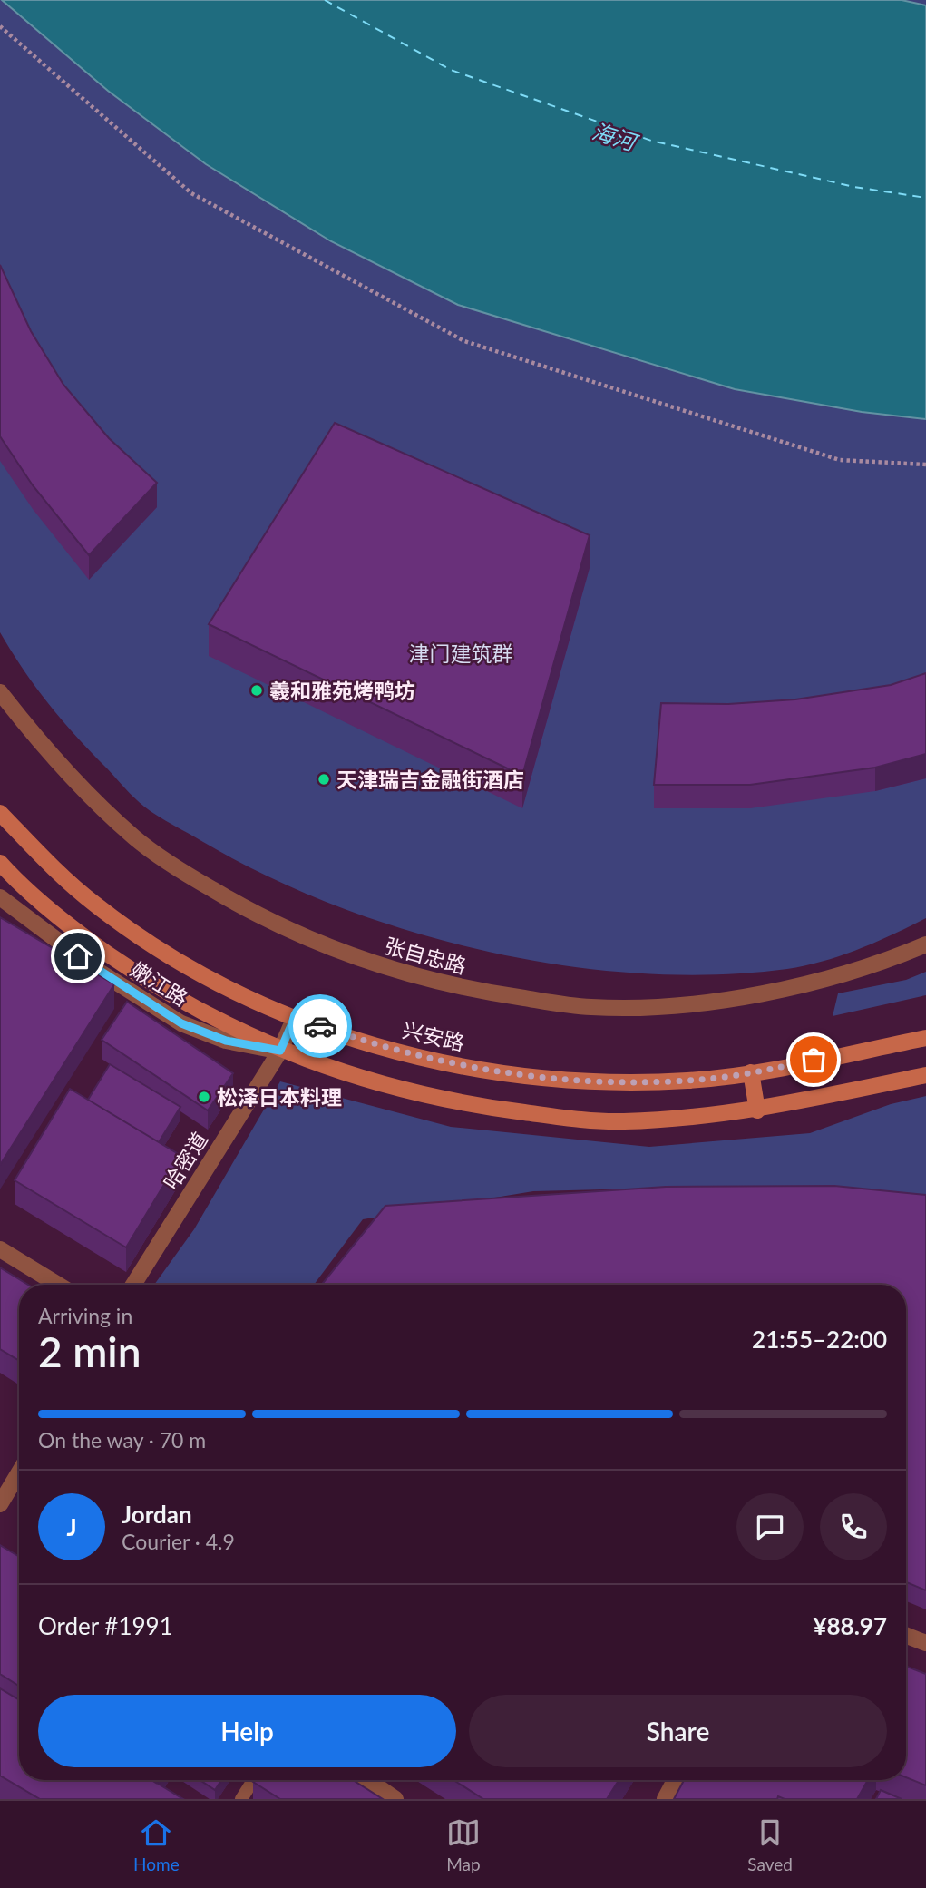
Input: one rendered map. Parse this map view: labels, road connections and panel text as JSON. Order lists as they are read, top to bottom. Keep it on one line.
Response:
{"streets":{"main road":["兴安路"],"street":["张自忠路","嫩江路","哈密道"]},"crossings":[["嫩江路","哈密道"],["兴安路","哈密道"]],"water":["海河"],"parks":["津门建筑群"],"places":["羲和雅苑烤鸭坊","天津瑞吉金融街酒店","松泽日本料理"],"page":{"heading":["2 min","Arriving in","21:55–22:00"],"panel":["Jordan","Courier · 4.9","Order #1991","¥88.97"],"bar":"On the way · 70 m","round":"J","buttons":["Help","Share"],"tabs":["Home","Map","Saved"]}}
